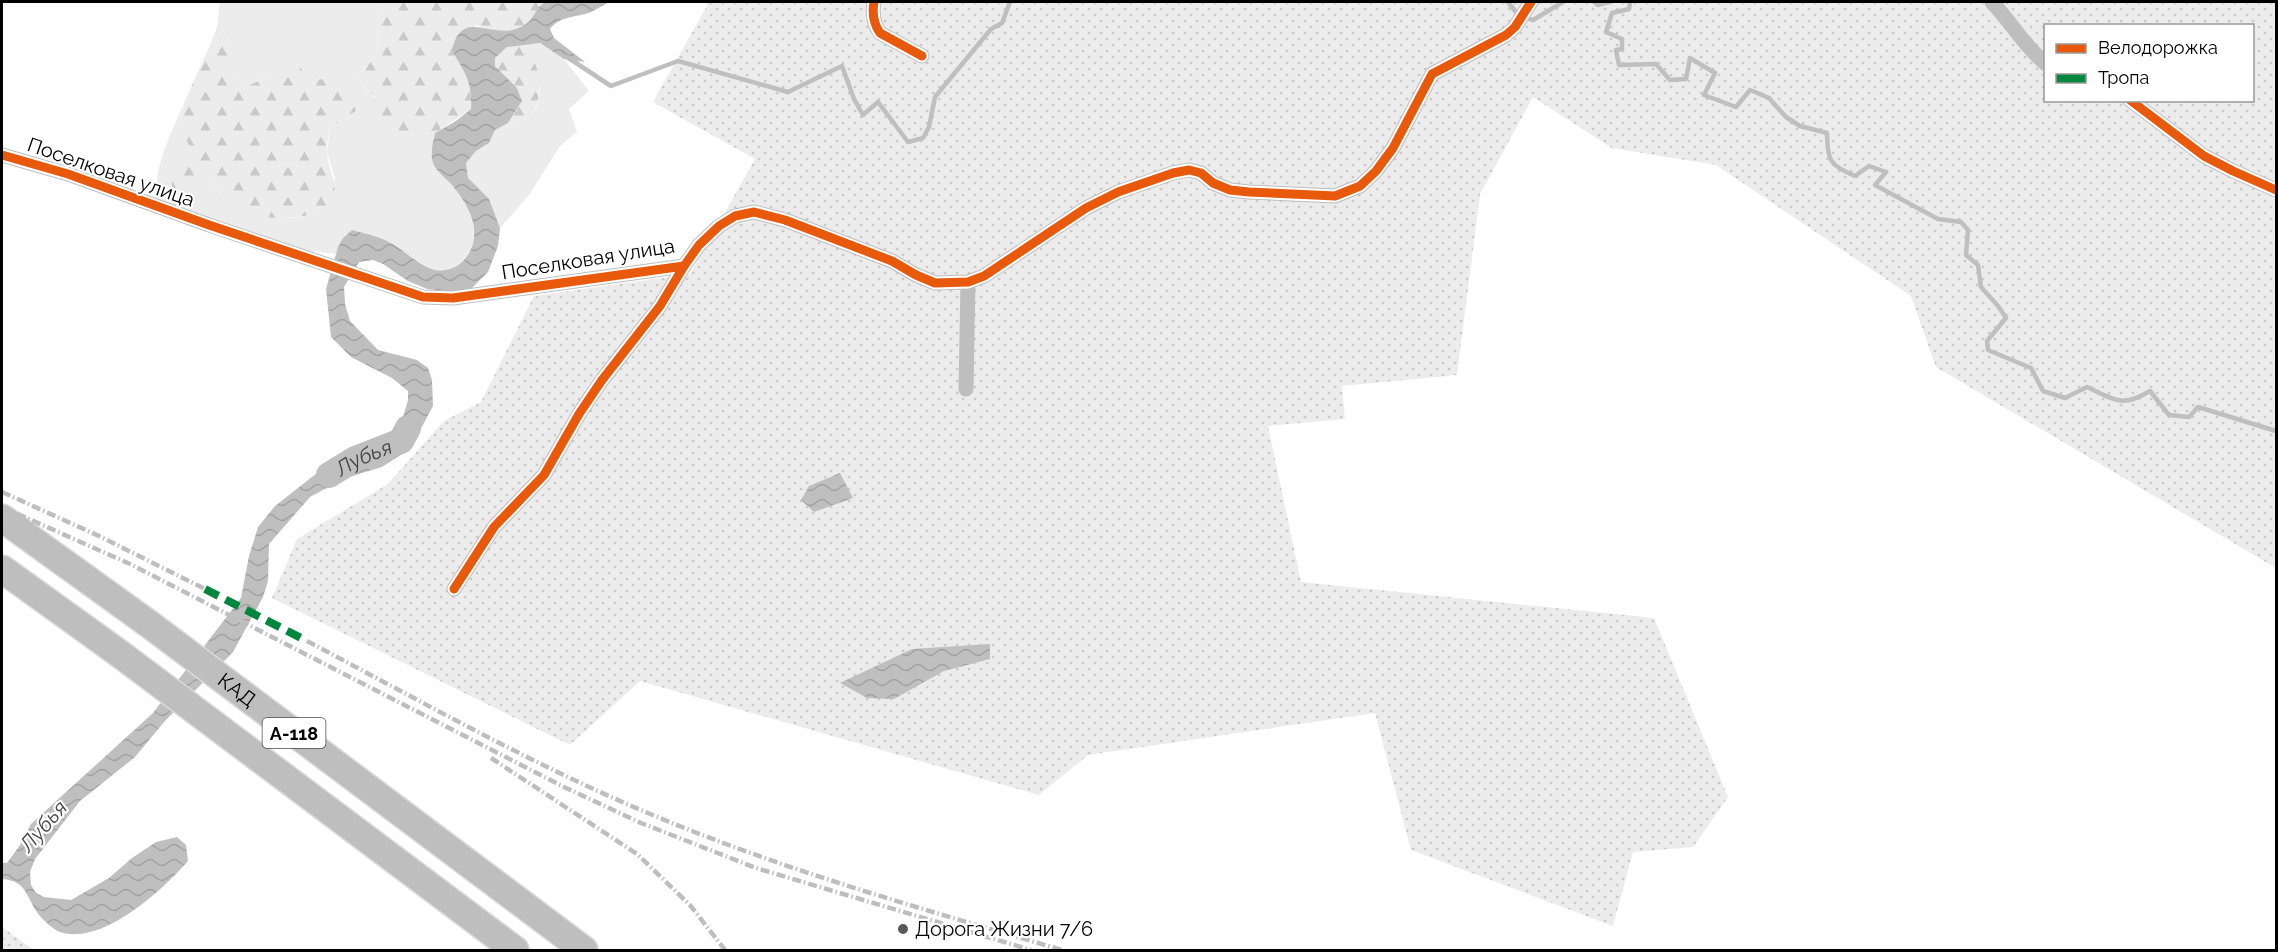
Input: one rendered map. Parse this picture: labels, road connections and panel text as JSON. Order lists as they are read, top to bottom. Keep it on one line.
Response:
{"streets":{"highway":["КАД","А-118"],"street":["Поселковая улица"]},"water":["Лубья"],"places":["Дорога Жизни 7/6"],"legend":["Велодорожка","Тропа"]}
